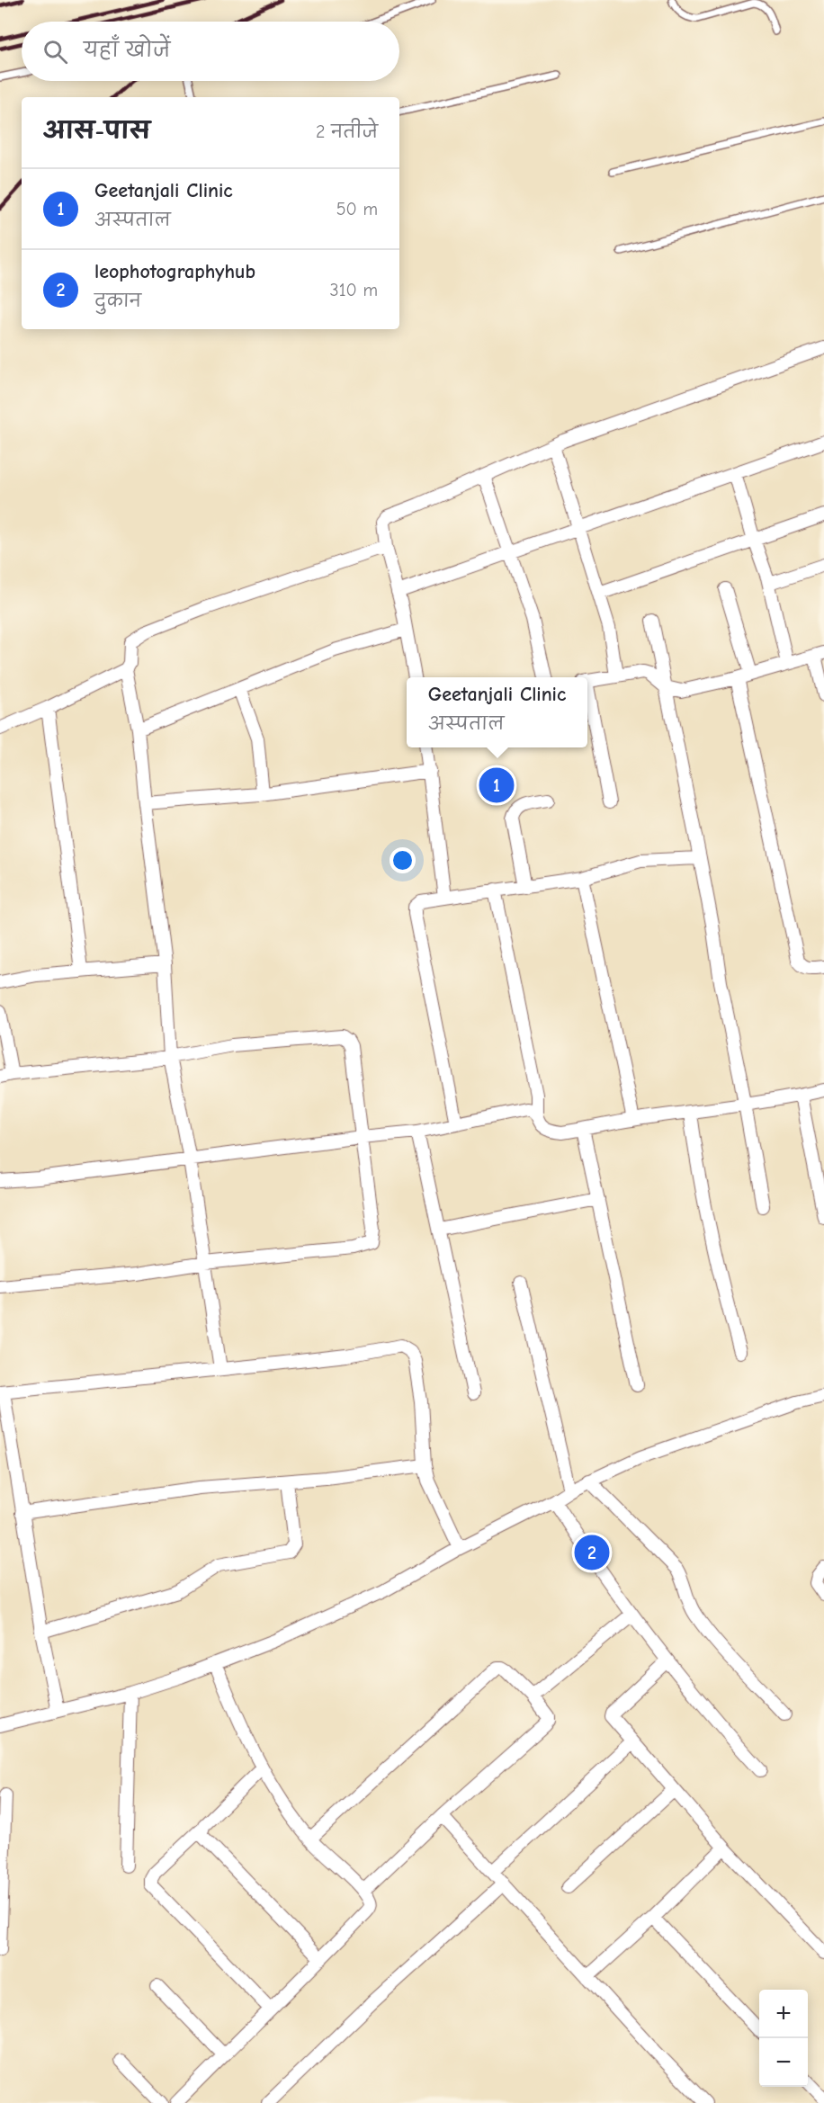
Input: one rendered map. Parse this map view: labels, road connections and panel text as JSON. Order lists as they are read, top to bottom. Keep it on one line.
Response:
{"page":{"search":"यहाँ खोजें","heading":["आस-पास","2 नतीजे"],"list":[{"mark":"1","name":"Geetanjali Clinic","note":"अस्पताल","value":"50 m"},{"mark":"2","name":"leophotographyhub","note":"दुकान","value":"310 m"}],"popup":["Geetanjali Clinic","अस्पताल"],"pins":["1","2"],"map_buttons":["+","−"]}}
